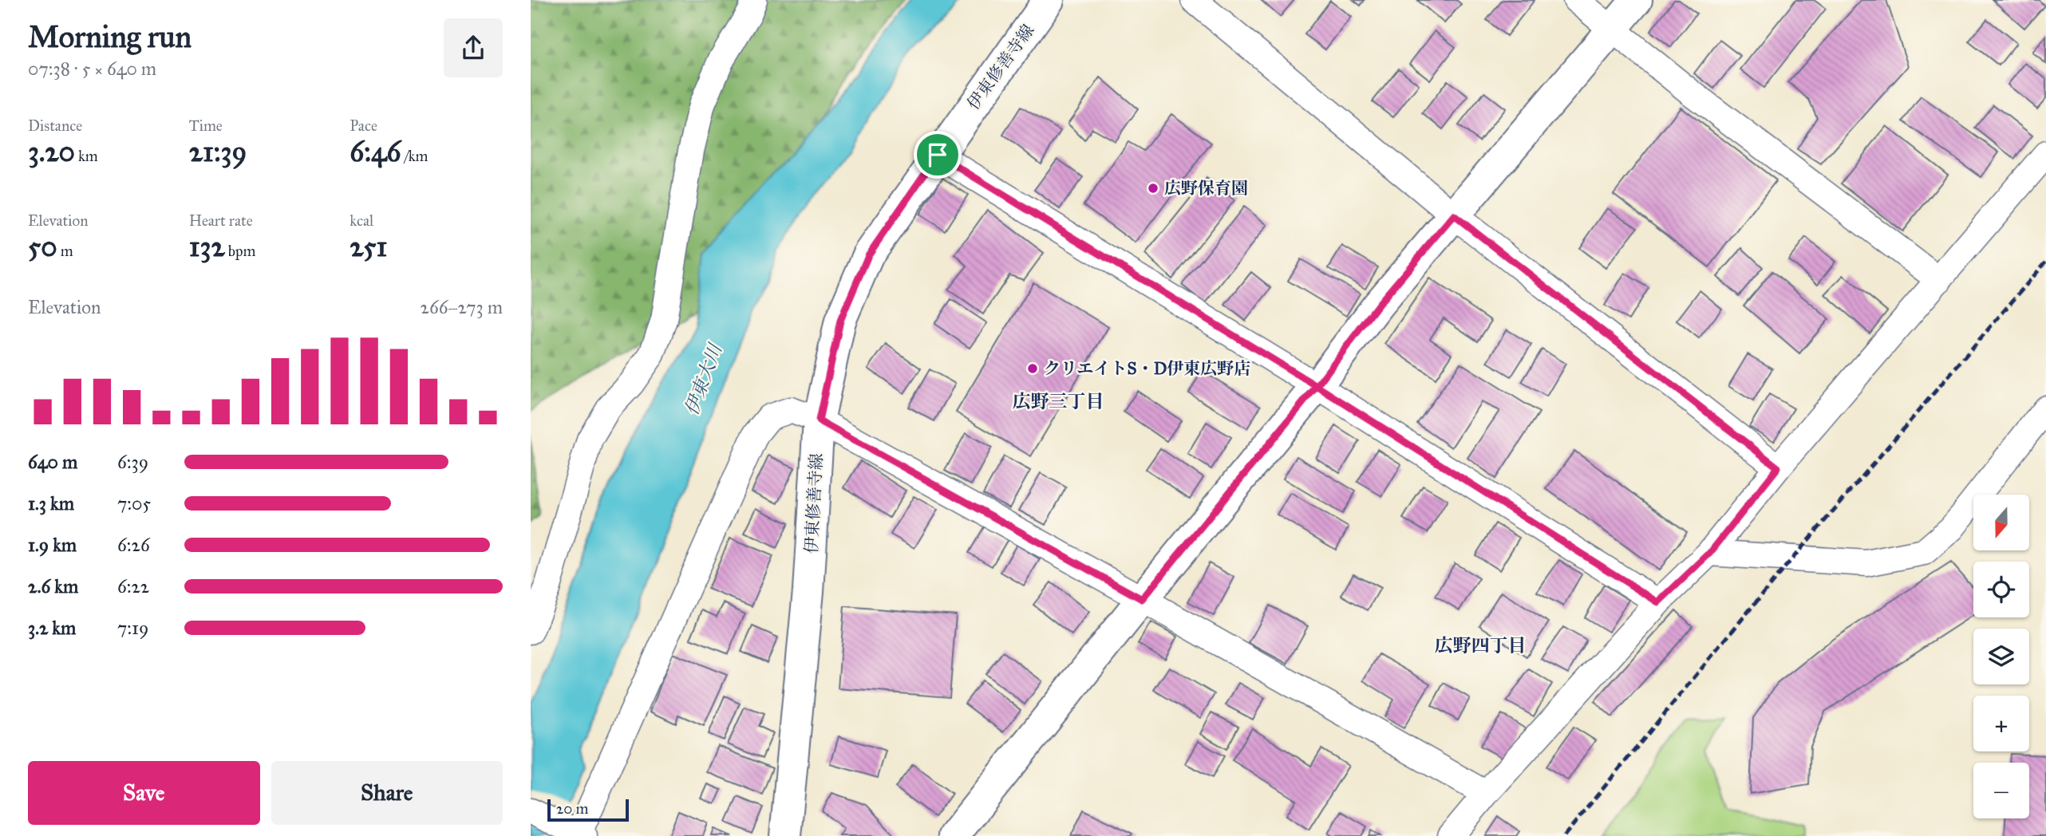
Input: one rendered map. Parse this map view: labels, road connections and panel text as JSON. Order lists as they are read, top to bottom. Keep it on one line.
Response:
{"streets":{"street":["伊東修善寺線"]},"districts":["広野三丁目","広野四丁目"],"water":["伊東大川"],"places":["広野保育園","クリエイトS・D伊東広野店"],"scale_bar":"20 m","north":"bottom","page":{"heading":["Morning run","07:38 · 5 × 640 m"],"stats":[["Distance","3.20 km"],["Time","21:39"],["Pace","6:46 /km"],["Elevation","50 m"],["Heart rate","132 bpm"],["kcal","251"]],"chart":["Elevation","266–273 m"],"list":[{"name":"640 m","note":"6:39"},{"name":"1.3 km","note":"7:05"},{"name":"1.9 km","note":"6:26"},{"name":"2.6 km","note":"6:22"},{"name":"3.2 km","note":"7:19"}],"map_buttons":["+","−"],"buttons":["Save","Share"],"scale":"20 m"}}
